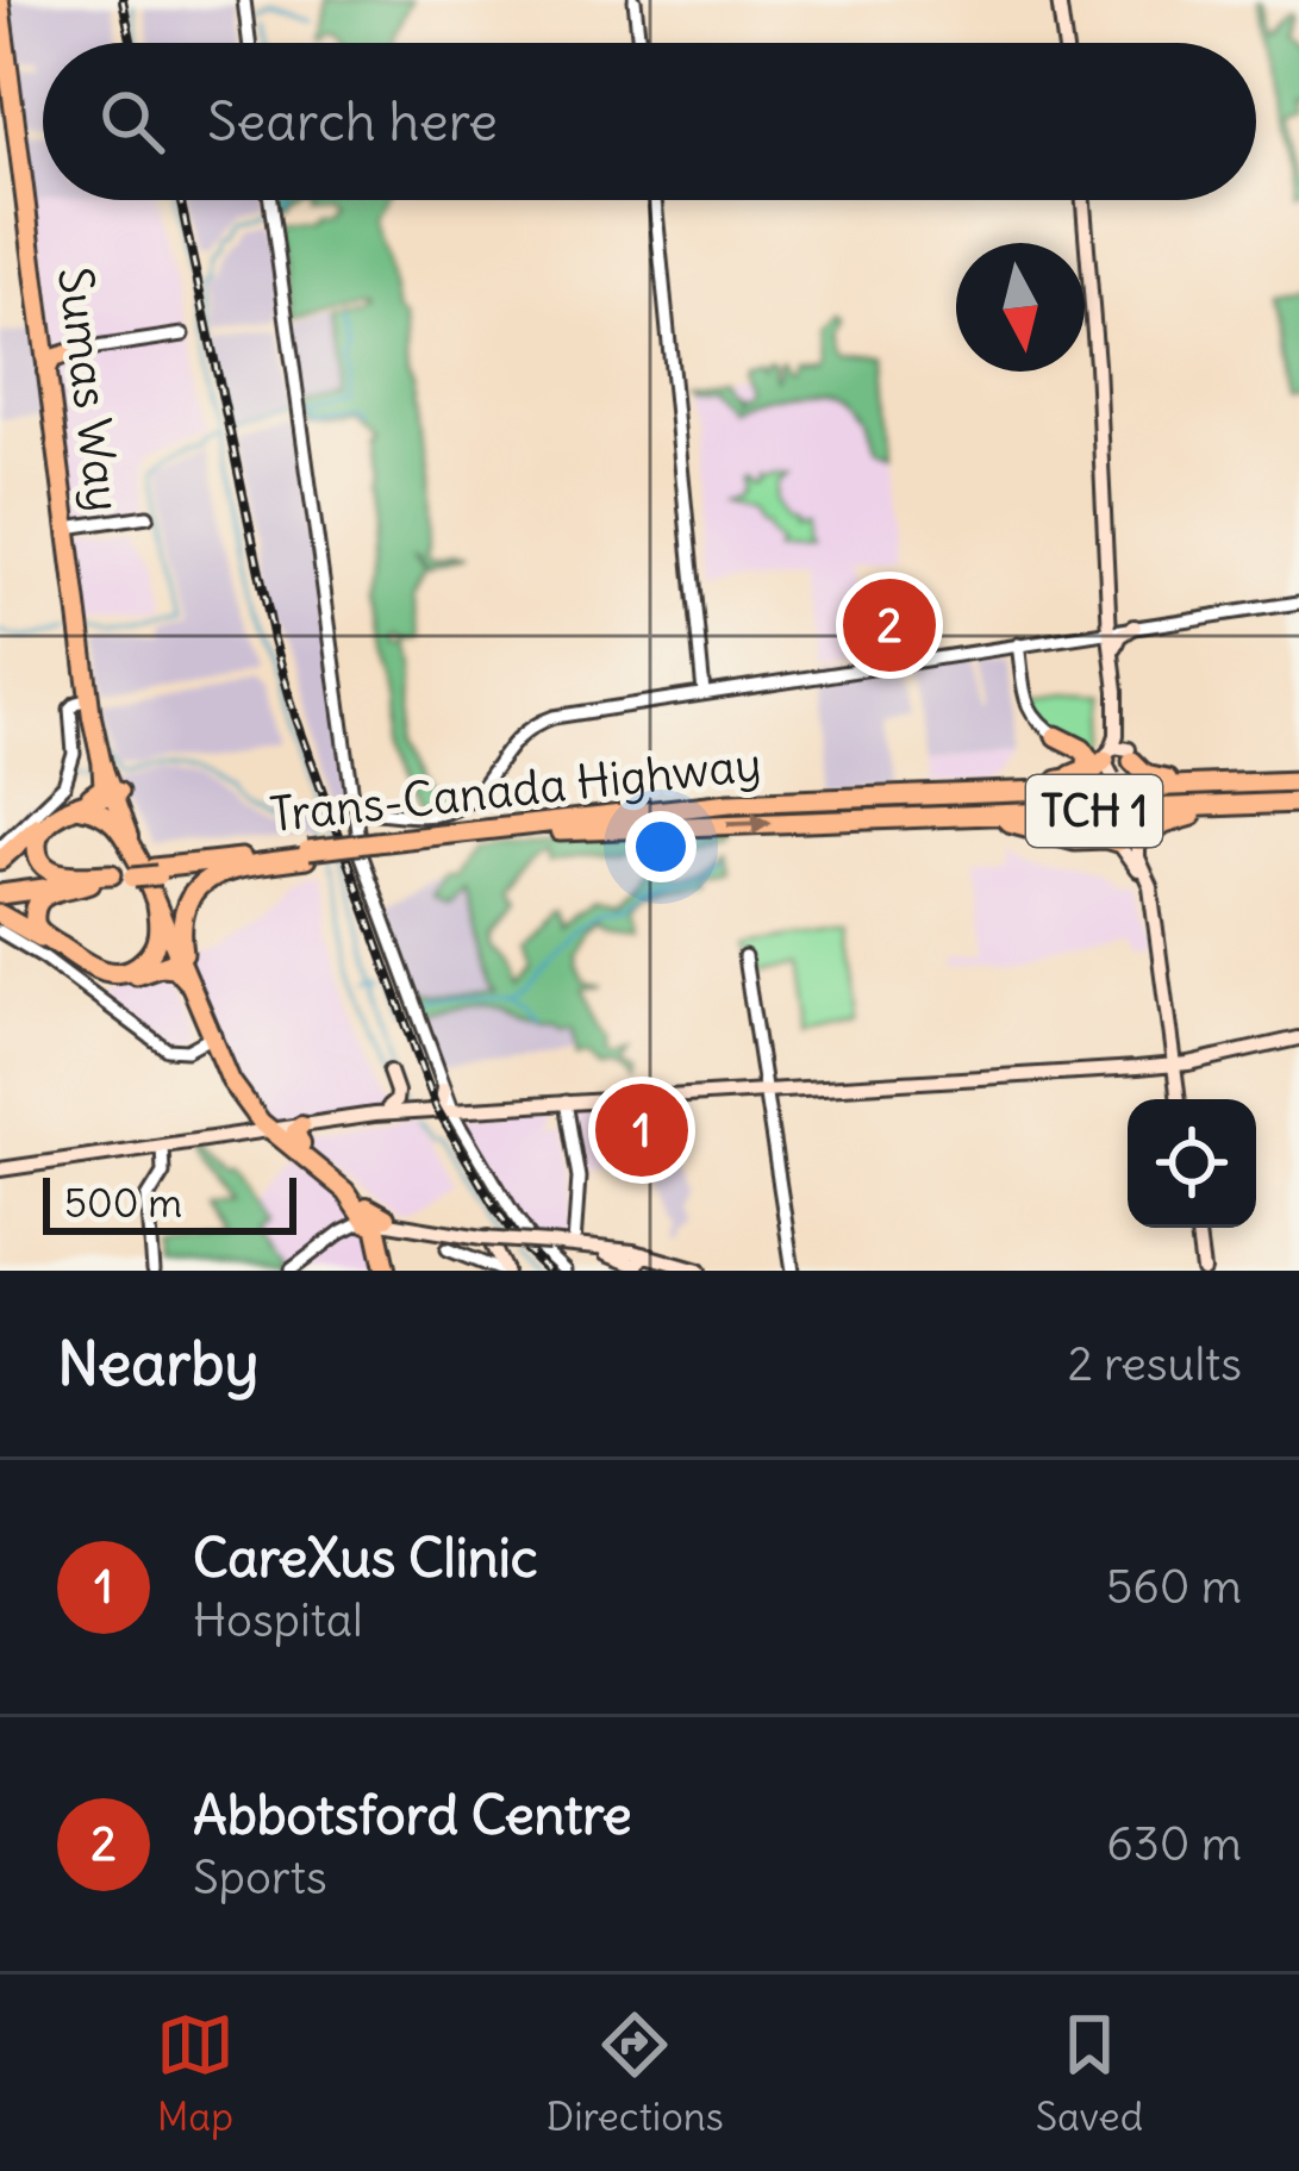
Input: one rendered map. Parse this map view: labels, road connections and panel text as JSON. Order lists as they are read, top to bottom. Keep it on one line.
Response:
{"streets":{"highway":["Sumas Way","Trans-Canada Highway","TCH 1"]},"crossings":[["Sumas Way","Trans-Canada Highway"]],"scale_bar":"500 m","north":"bottom","page":{"search":"Search here","pins":["2","1"],"scale":"500 m","heading":["Nearby","2 results"],"list":[{"mark":"1","name":"CareXus Clinic","note":"Hospital","value":"560 m"},{"mark":"2","name":"Abbotsford Centre","note":"Sports","value":"630 m"}],"nav":["Map","Directions","Saved"]}}
